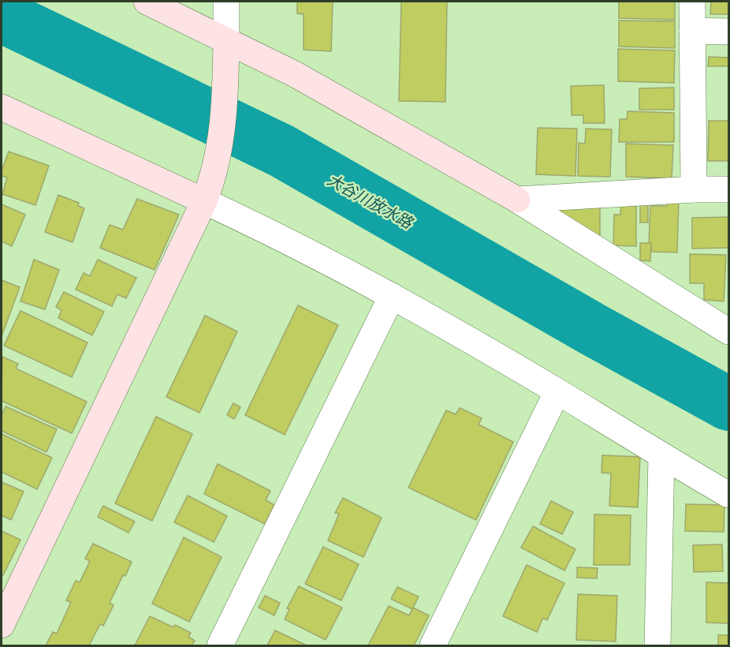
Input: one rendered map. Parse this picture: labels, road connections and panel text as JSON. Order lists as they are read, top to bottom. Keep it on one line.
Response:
{"water":["大谷川放水路"]}
